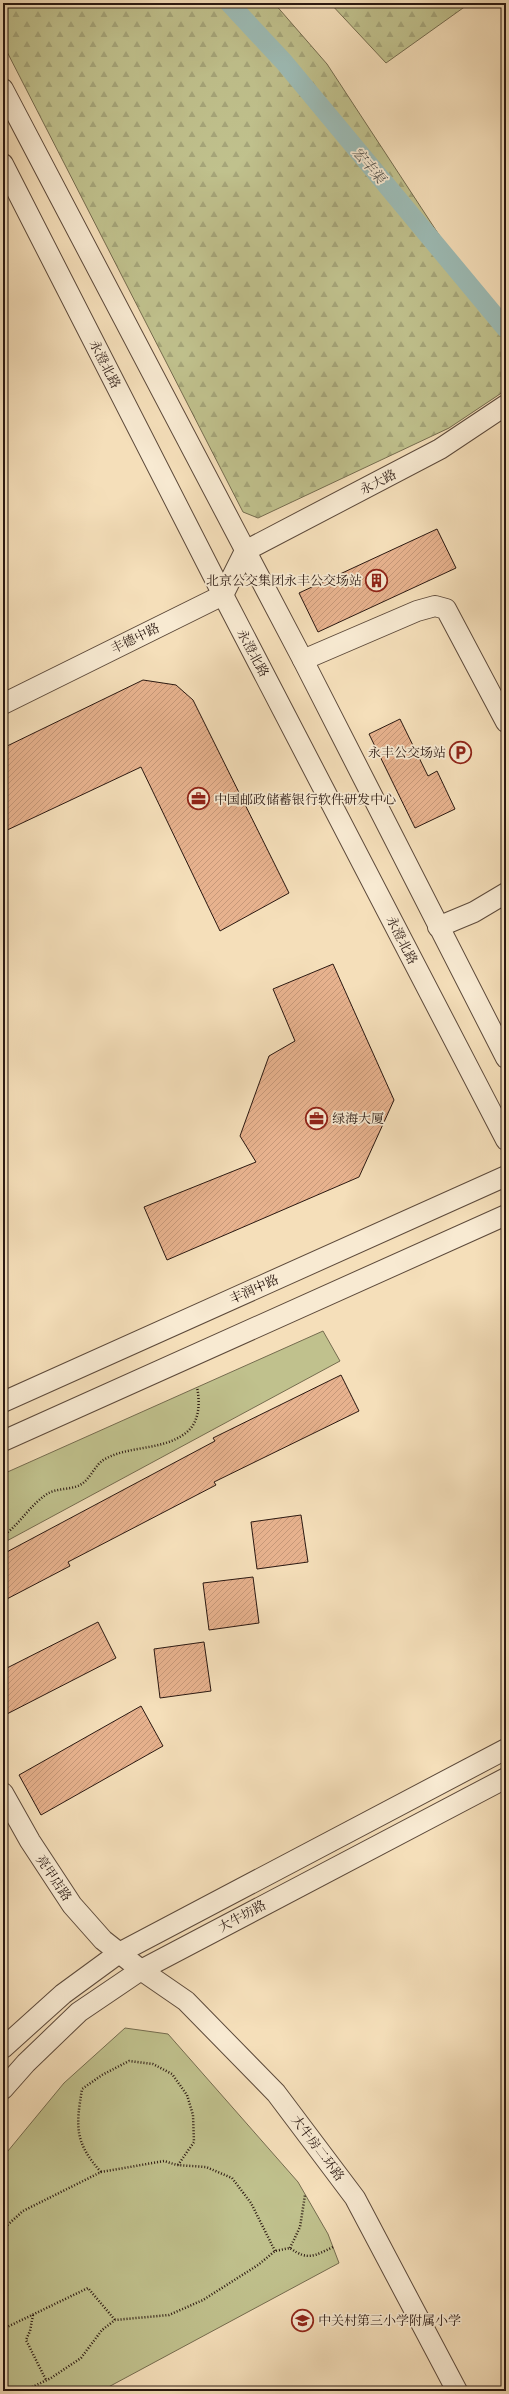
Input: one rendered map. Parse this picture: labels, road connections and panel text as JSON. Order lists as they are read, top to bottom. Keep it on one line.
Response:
{"streets":{"street":["永澄北路","永大路","丰德中路","丰润中路","亮甲店路","大牛坊路","大牛房二环路"]},"crossings":[["永澄北路","丰德中路"],["亮甲店路","大牛坊路"],["亮甲店路","大牛房二环路"],["大牛坊路","大牛房二环路"]],"water":["宏丰渠"],"places":{"building":["北京公交集团永丰公交场站"],"parking":["永丰公交场站"],"office":["中国邮政储蓄银行软件研发中心","绿海大厦"],"school or university":["中关村第三小学附属小学"]}}
